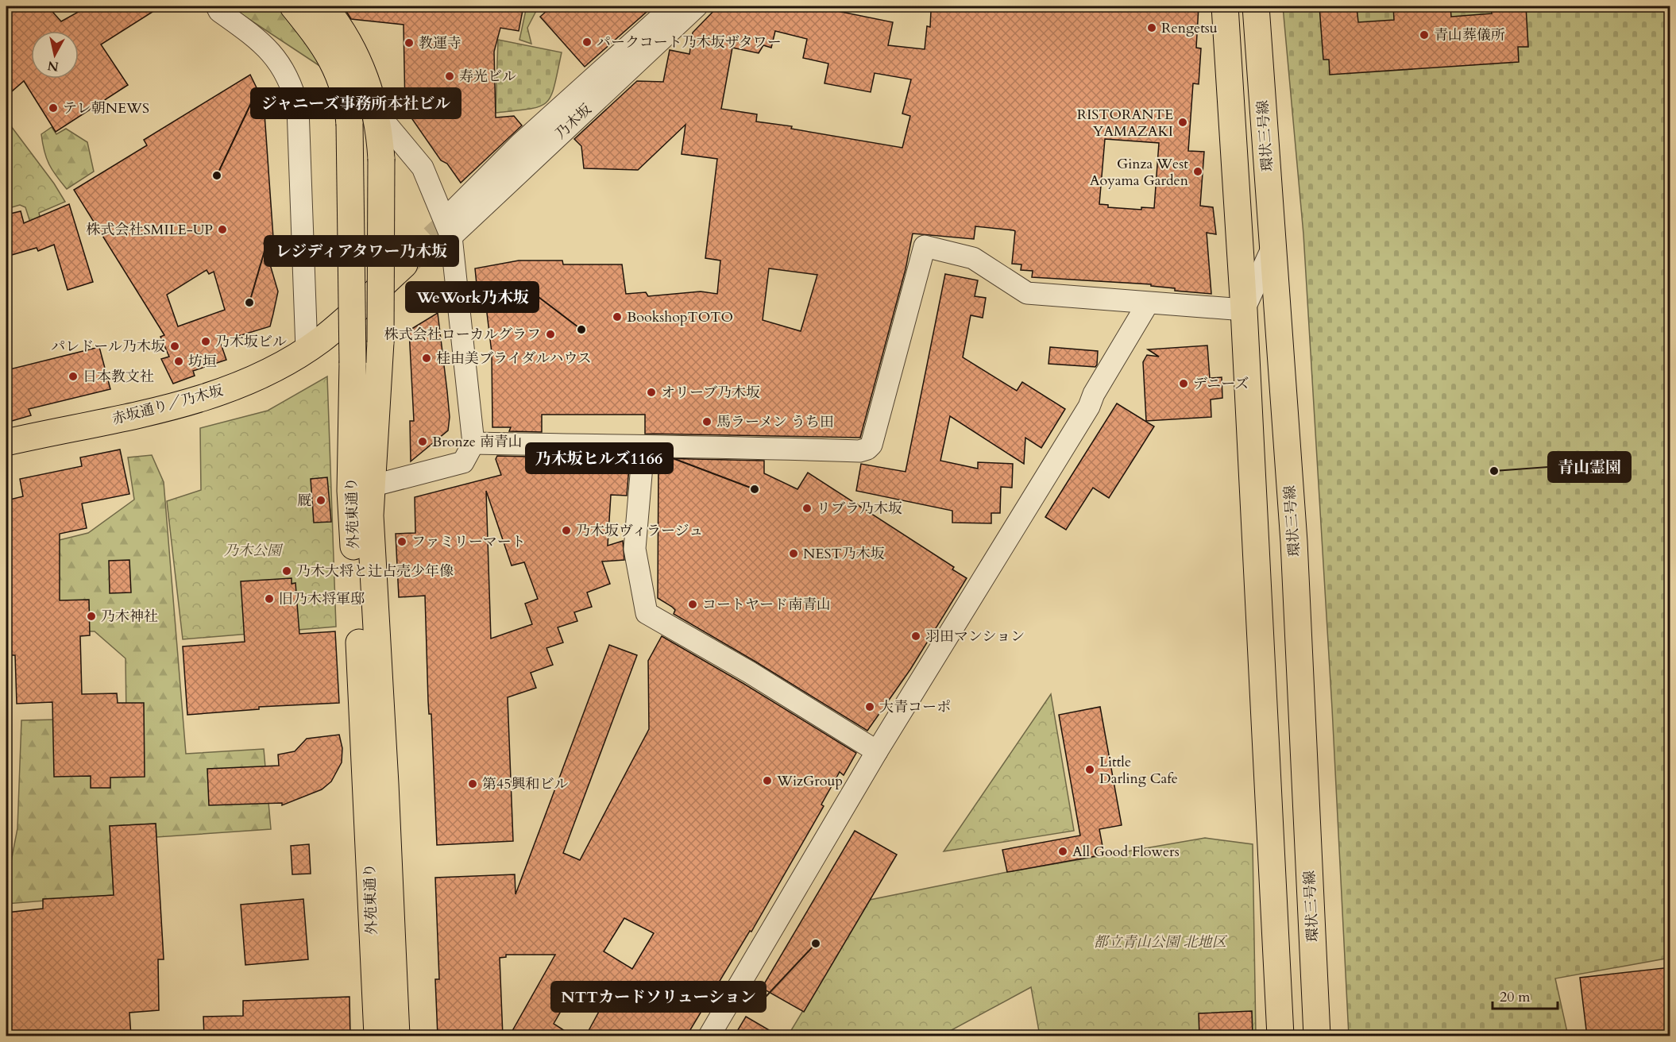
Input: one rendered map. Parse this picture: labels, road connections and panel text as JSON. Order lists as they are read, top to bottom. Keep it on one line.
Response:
{"streets":{"main road":["環状三号線","赤坂通り／乃木坂","外苑東通り"],"street":["乃木坂"]},"parks":["乃木公園","都立青山公園 北地区"],"places":["Rengetsu","青山葬儀所","パークコート乃木坂ザタワー","教運寺","寿光ビル","テレ朝NEWS","RISTORANTE YAMAZAKI","Ginza West Aoyama Garden","ジャニーズ事務所本社ビル","株式会社SMILE-UP","レジディアタワー乃木坂","BookshopTOTO","WeWork乃木坂","株式会社ローカルグラフ","乃木坂ビル","パレドール乃木坂","桂由美ブライダルハウス","坊垣","日本教文社","デニーズ","オリーブ乃木坂","馬ラーメン うち田","Bronze 南青山","青山霊園","乃木坂ヒルズ1166","厩","リブラ乃木坂","乃木坂ヴィラージュ","ファミリーマート","NEST乃木坂","乃木大将と辻占売少年像","旧乃木将軍邸","コートヤード南青山","乃木神社","羽田マンション","大青コーポ","Little Darling Cafe","WizGroup","第45興和ビル","All Good Flowers","NTTカードソリューション"],"scale_bar":"20 m","north":"bottom"}
